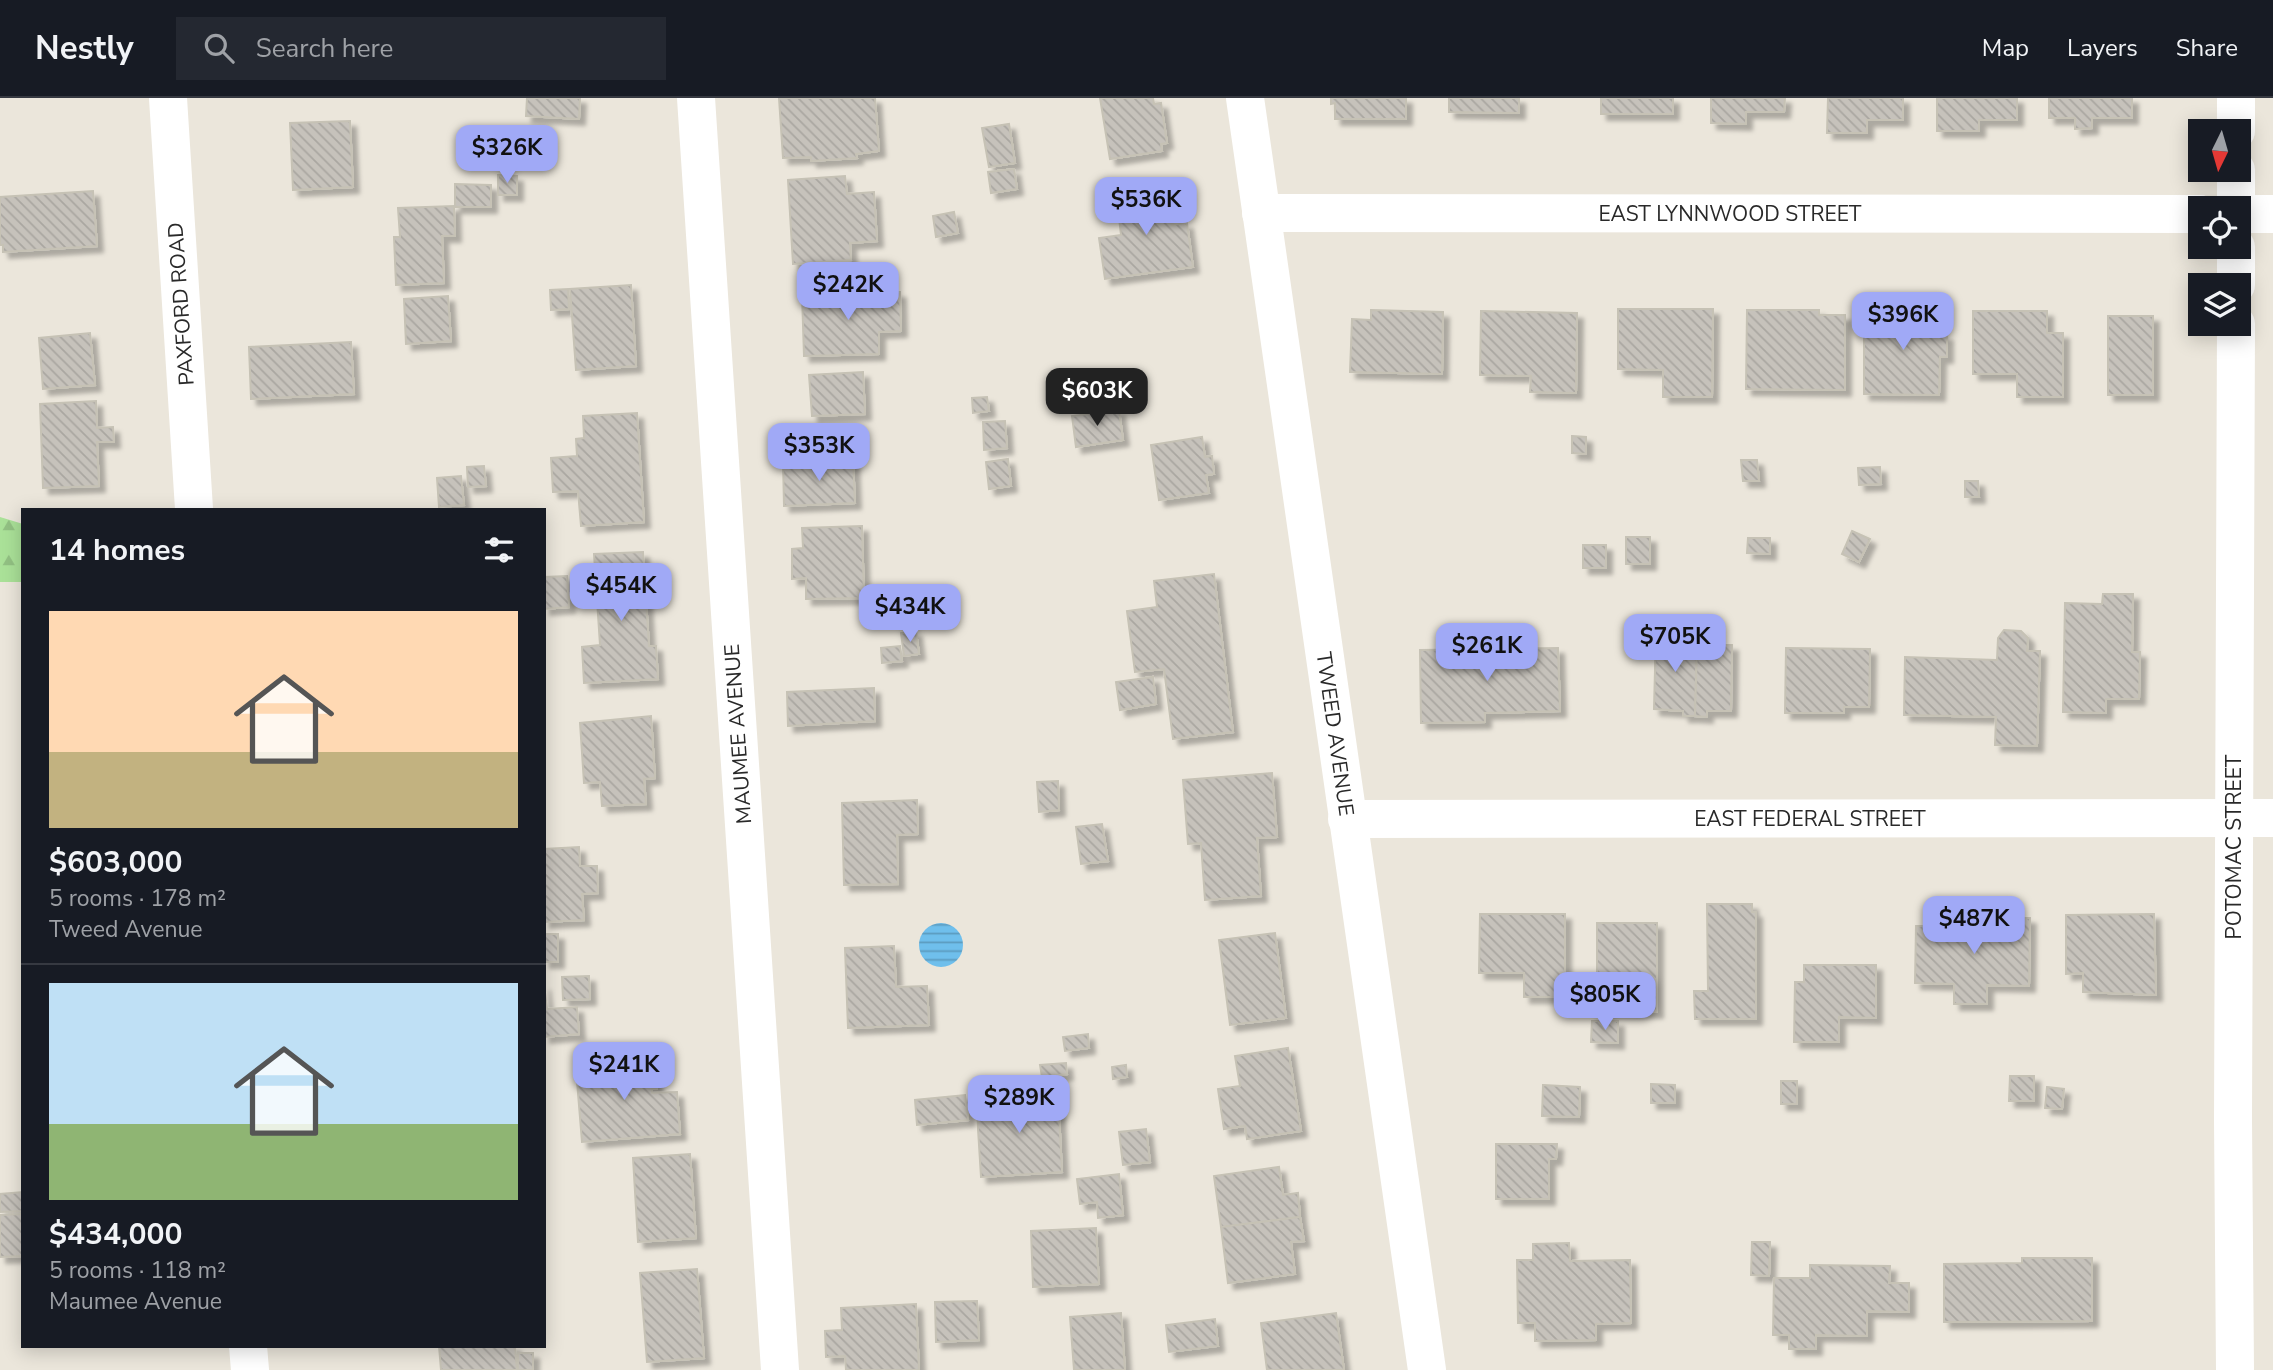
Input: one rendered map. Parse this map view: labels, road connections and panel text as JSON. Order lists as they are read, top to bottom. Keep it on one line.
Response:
{"streets":{"street":["EAST LYNNWOOD STREET","PAXFORD ROAD","MAUMEE AVENUE","TWEED AVENUE","EAST FEDERAL STREET","POTOMAC STREET"]},"crossings":[["EAST LYNNWOOD STREET","TWEED AVENUE"],["TWEED AVENUE","EAST FEDERAL STREET"],["EAST FEDERAL STREET","POTOMAC STREET"]],"north":"bottom","page":{"header":"Nestly","search":"Search here","nav":["Map","Layers","Share"],"price":["$326K","$536K","$242K","$396K","$603K","$353K","$454K","$434K","$705K","$261K","$487K","$805K","$241K","$289K"],"heading":"14 homes","list":[{"name":"$603,000","note":"5 rooms · 178 m² · Tweed Avenue"},{"name":"$434,000","note":"5 rooms · 118 m² · Maumee Avenue"}]}}
